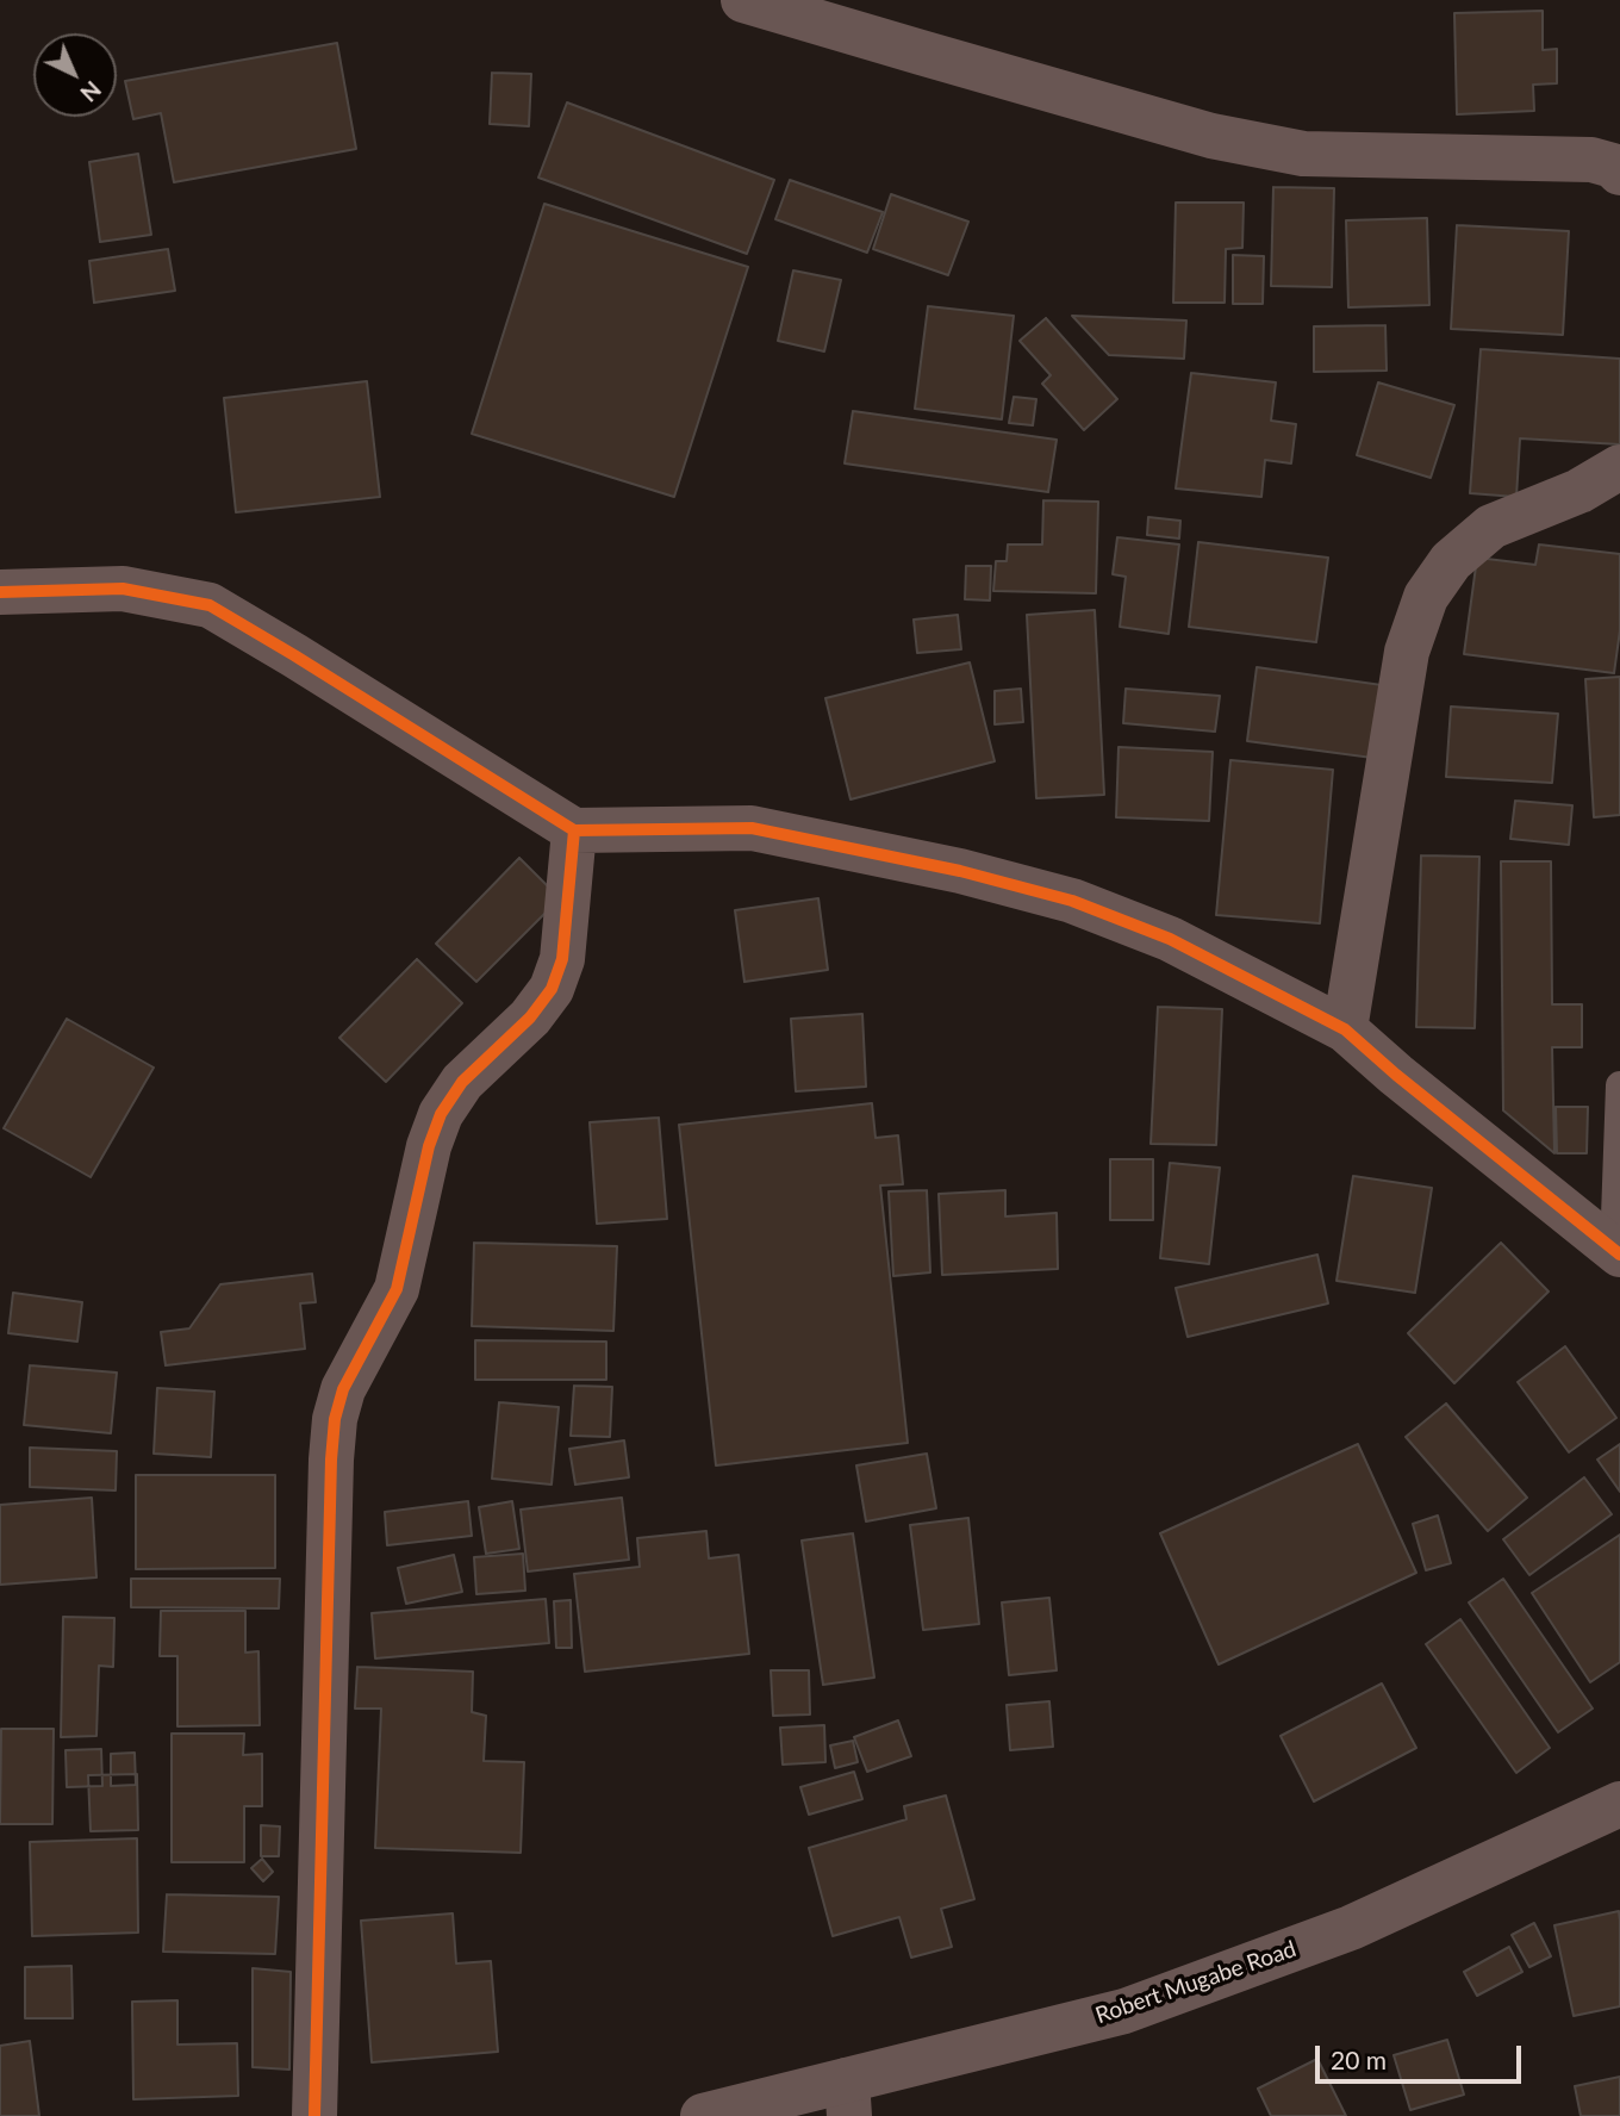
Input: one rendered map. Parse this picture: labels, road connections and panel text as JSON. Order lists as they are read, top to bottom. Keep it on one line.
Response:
{"streets":{"street":["Robert Mugabe Road"]},"scale_bar":"20 m","north":"bottom right"}
